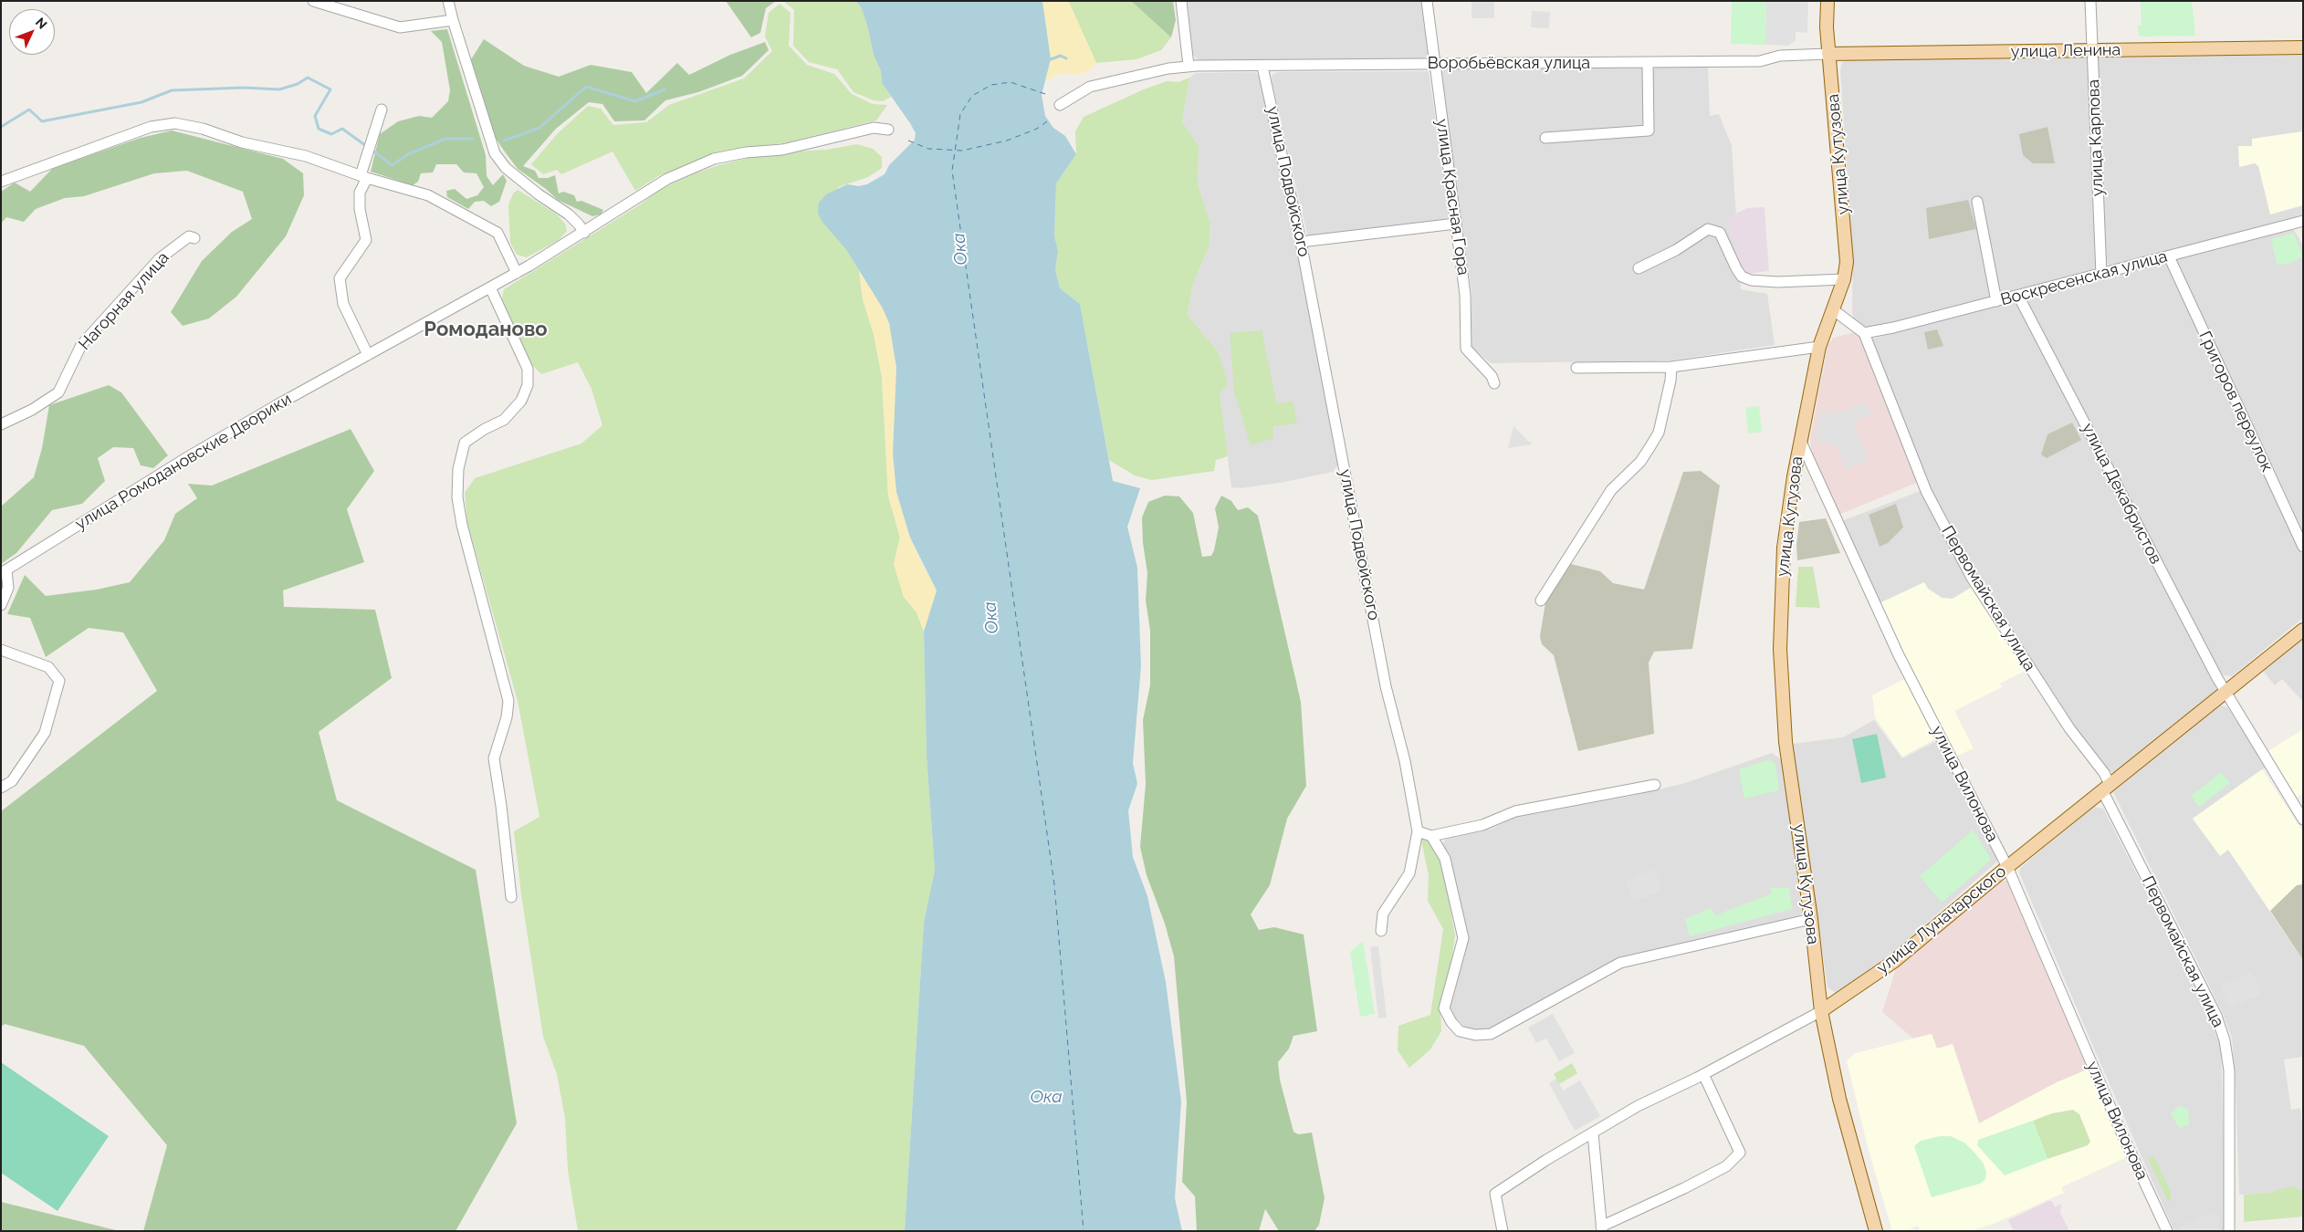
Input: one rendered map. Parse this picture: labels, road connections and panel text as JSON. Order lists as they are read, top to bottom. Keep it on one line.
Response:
{"streets":{"main road":["улица Ленина","улица Кутузова","улица Луначарского"],"street":["Воробьёвская улица","улица Карпова","улица Подвойского","улица Красная Гора","Воскресенская улица","Нагорная улица","Григоров переулок","улица Ромодановские Дворики","улица Декабристов","Первомайская улица","улица Вилонова"]},"crossings":[["улица Ленина","Воробьёвская улица"],["улица Ленина","улица Карпова"],["улица Ленина","улица Кутузова"],["Воробьёвская улица","улица Кутузова"],["Воробьёвская улица","улица Подвойского"],["Воробьёвская улица","улица Красная Гора"],["улица Карпова","Воскресенская улица"],["улица Кутузова","улица Вилонова"],["улица Кутузова","улица Луначарского"],["Воскресенская улица","Григоров переулок"],["Воскресенская улица","улица Декабристов"],["Воскресенская улица","Первомайская улица"],["улица Декабристов","улица Луначарского"],["Первомайская улица","улица Луначарского"],["улица Вилонова","улица Луначарского"]],"districts":["Ромоданово"],"water":["Ока"],"north":"top right"}
